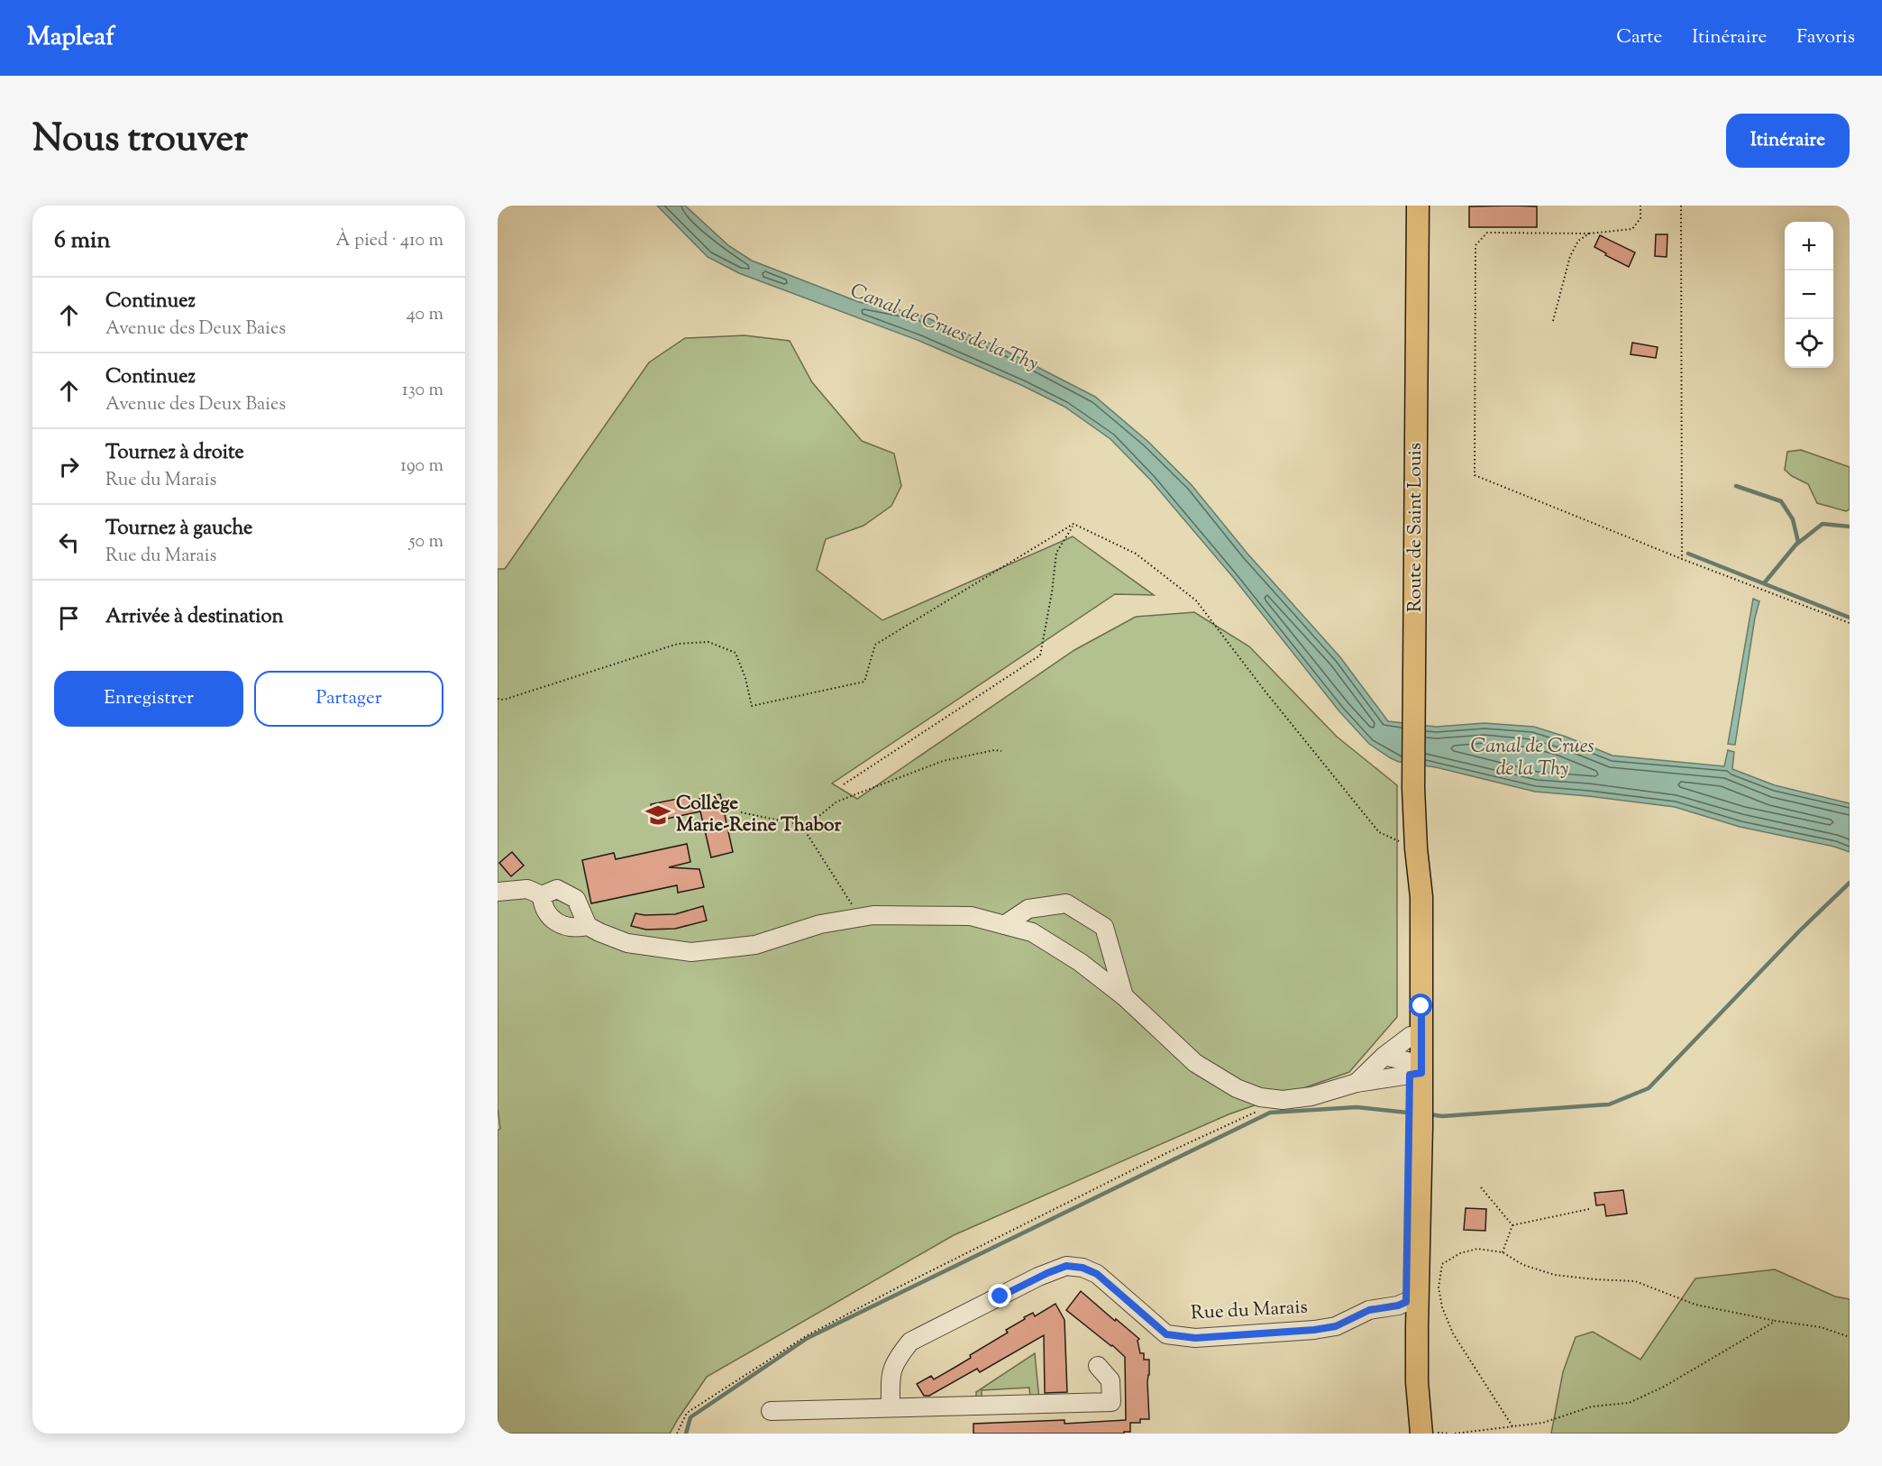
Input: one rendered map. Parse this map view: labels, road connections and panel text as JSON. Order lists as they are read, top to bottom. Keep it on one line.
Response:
{"streets":{"main road":["Route de Saint Louis"],"street":["Rue du Marais"]},"water":["Canal de Crues de la Thy"],"places":{"school or university":["Collège Marie-Reine Thabor"]},"page":{"header":"Mapleaf","nav":["Carte","Itinéraire","Favoris"],"title":"Nous trouver","buttons":["Itinéraire",["Enregistrer","Partager"]],"heading":["6 min","À pied · 410 m"],"map_buttons":["+","−"],"list":[["Continuez","Avenue des Deux Baies","40 m"],["Continuez","Avenue des Deux Baies","130 m"],["Tournez à droite","Rue du Marais","190 m"],["Tournez à gauche","Rue du Marais","50 m"],"Arrivée à destination"]}}
